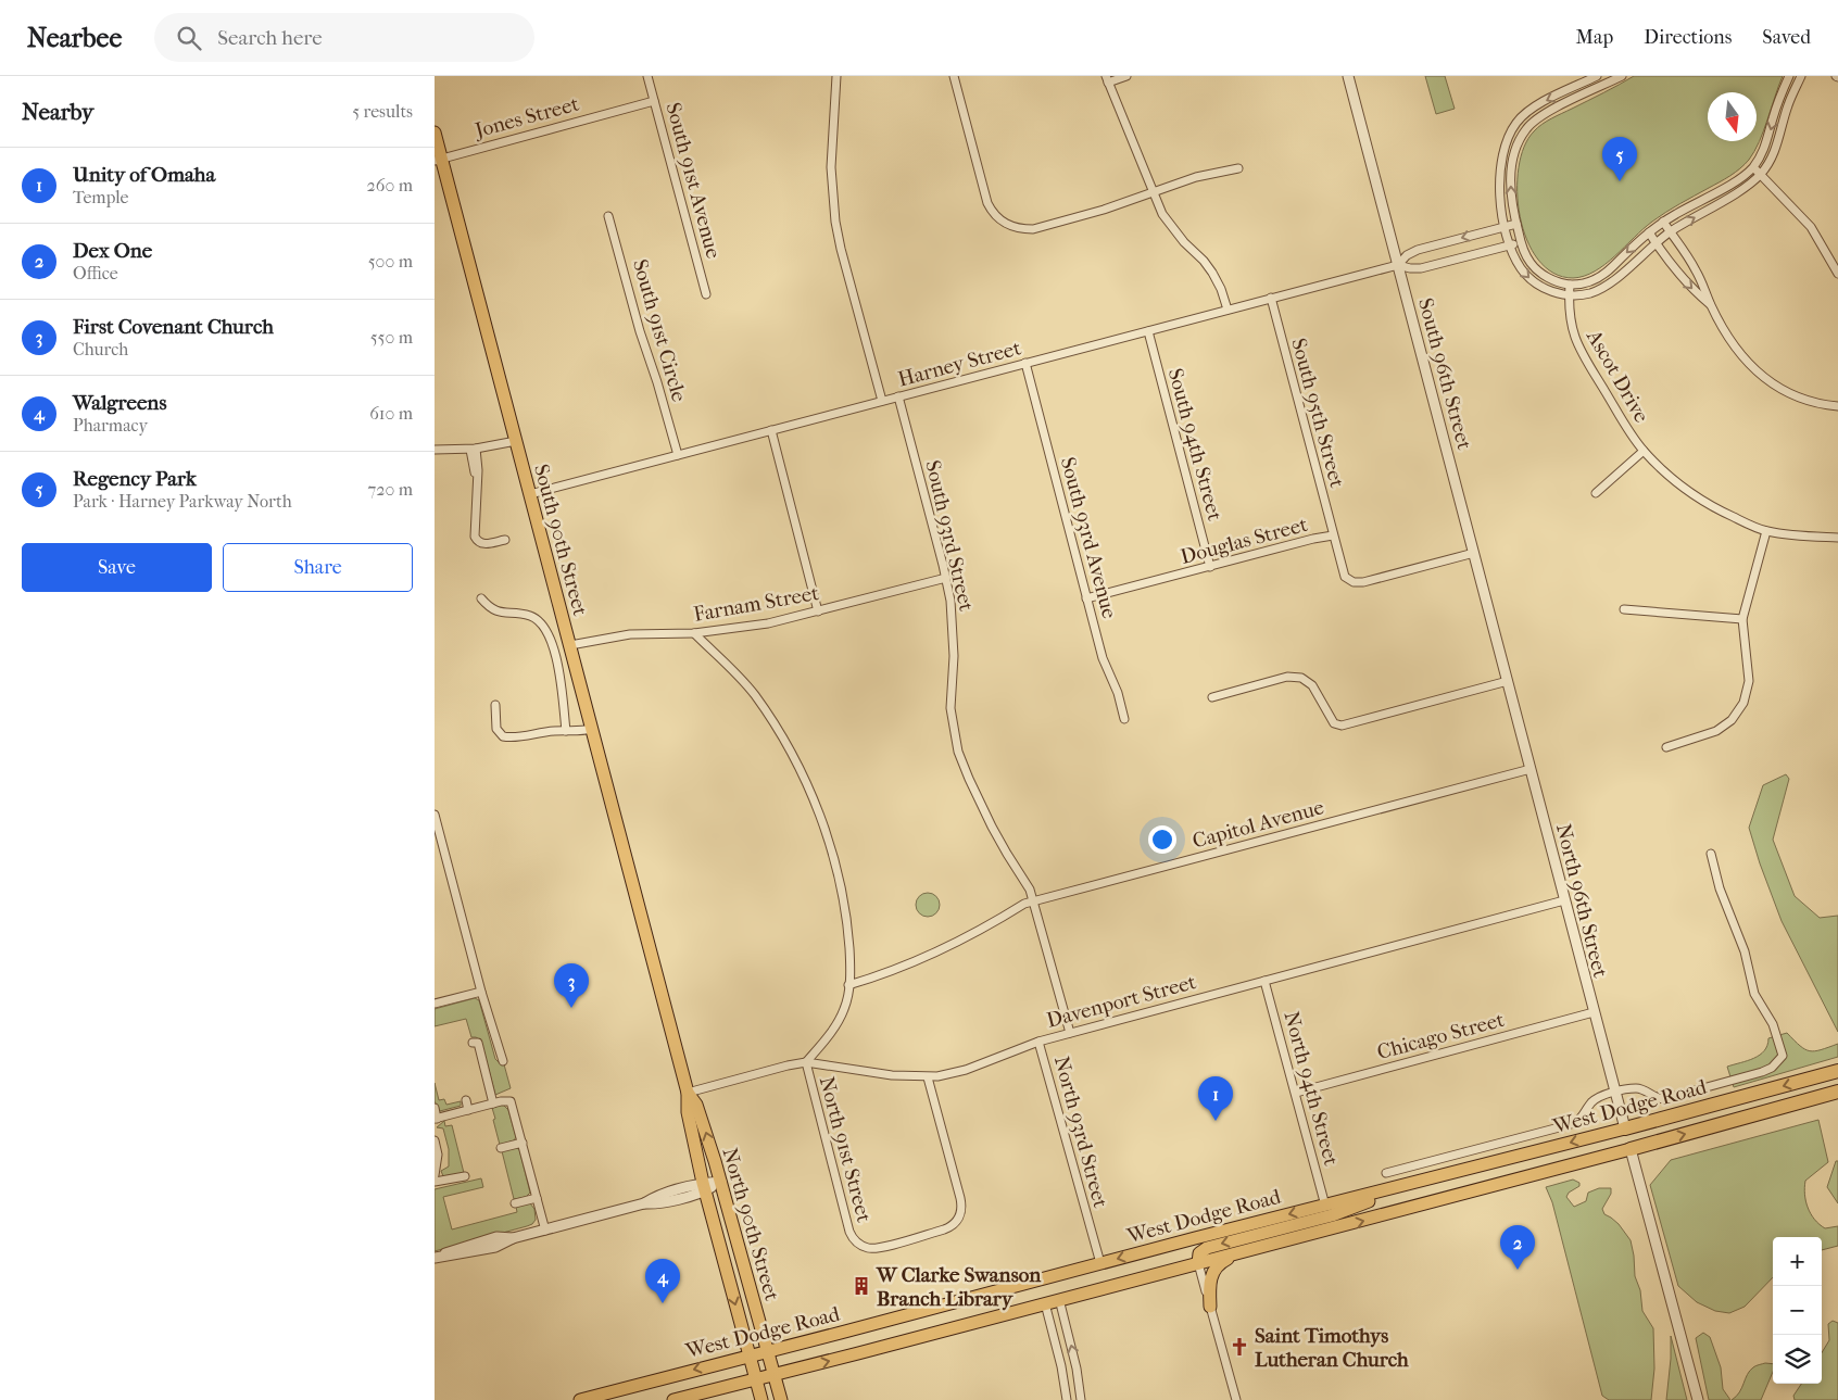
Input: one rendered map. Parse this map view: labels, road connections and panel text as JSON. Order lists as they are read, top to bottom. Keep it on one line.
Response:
{"streets":{"highway":["West Dodge Road"],"main road":["South 90th Street","North 90th Street"],"street":["Jones Street","South 91st Avenue","South 91st Circle","Harney Street","South 96th Street","Ascot Drive","South 95th Street","South 94th Street","South 93rd Street","South 93rd Avenue","Douglas Street","Farnam Street","Capitol Avenue","North 96th Street","Davenport Street","Chicago Street","North 94th Street","North 93rd Street","North 91st Street"]},"crossings":[["Jones Street","South 91st Avenue"],["Jones Street","South 90th Street"],["South 91st Circle","Harney Street"],["Harney Street","South 96th Street"],["Harney Street","South 95th Street"],["Harney Street","South 94th Street"],["Harney Street","South 93rd Street"],["Harney Street","South 93rd Avenue"],["Harney Street","South 90th Street"],["South 96th Street","Douglas Street"],["South 96th Street","North 96th Street"],["South 95th Street","Douglas Street"],["South 94th Street","Douglas Street"],["South 93rd Street","Farnam Street"],["South 93rd Street","North 93rd Street"],["South 93rd Avenue","Douglas Street"],["South 90th Street","Farnam Street"],["South 90th Street","North 90th Street"],["Capitol Avenue","North 96th Street"],["Capitol Avenue","North 93rd Street"],["North 96th Street","Davenport Street"],["North 96th Street","Chicago Street"],["North 96th Street","West Dodge Road"],["Davenport Street","North 94th Street"],["Davenport Street","North 93rd Street"],["Davenport Street","North 91st Street"],["Davenport Street","North 90th Street"],["Chicago Street","North 94th Street"],["North 94th Street","West Dodge Road"],["West Dodge Road","North 93rd Street"],["West Dodge Road","North 90th Street"]],"places":{"building":["W Clarke Swanson Branch Library"],"church":["Saint Timothys Lutheran Church"]},"north":"bottom","page":{"header":"Nearbee","search":"Search here","nav":["Map","Directions","Saved"],"heading":["Nearby","5 results"],"pins":["5","3","1","2","4"],"list":[{"mark":"1","name":"Unity of Omaha","note":"Temple","value":"260 m"},{"mark":"2","name":"Dex One","note":"Office","value":"500 m"},{"mark":"3","name":"First Covenant Church","note":"Church","value":"550 m"},{"mark":"4","name":"Walgreens","note":"Pharmacy","value":"610 m"},{"mark":"5","name":"Regency Park","note":"Park · Harney Parkway North","value":"720 m"}],"buttons":["Save","Share"],"map_buttons":["+","−"]}}
